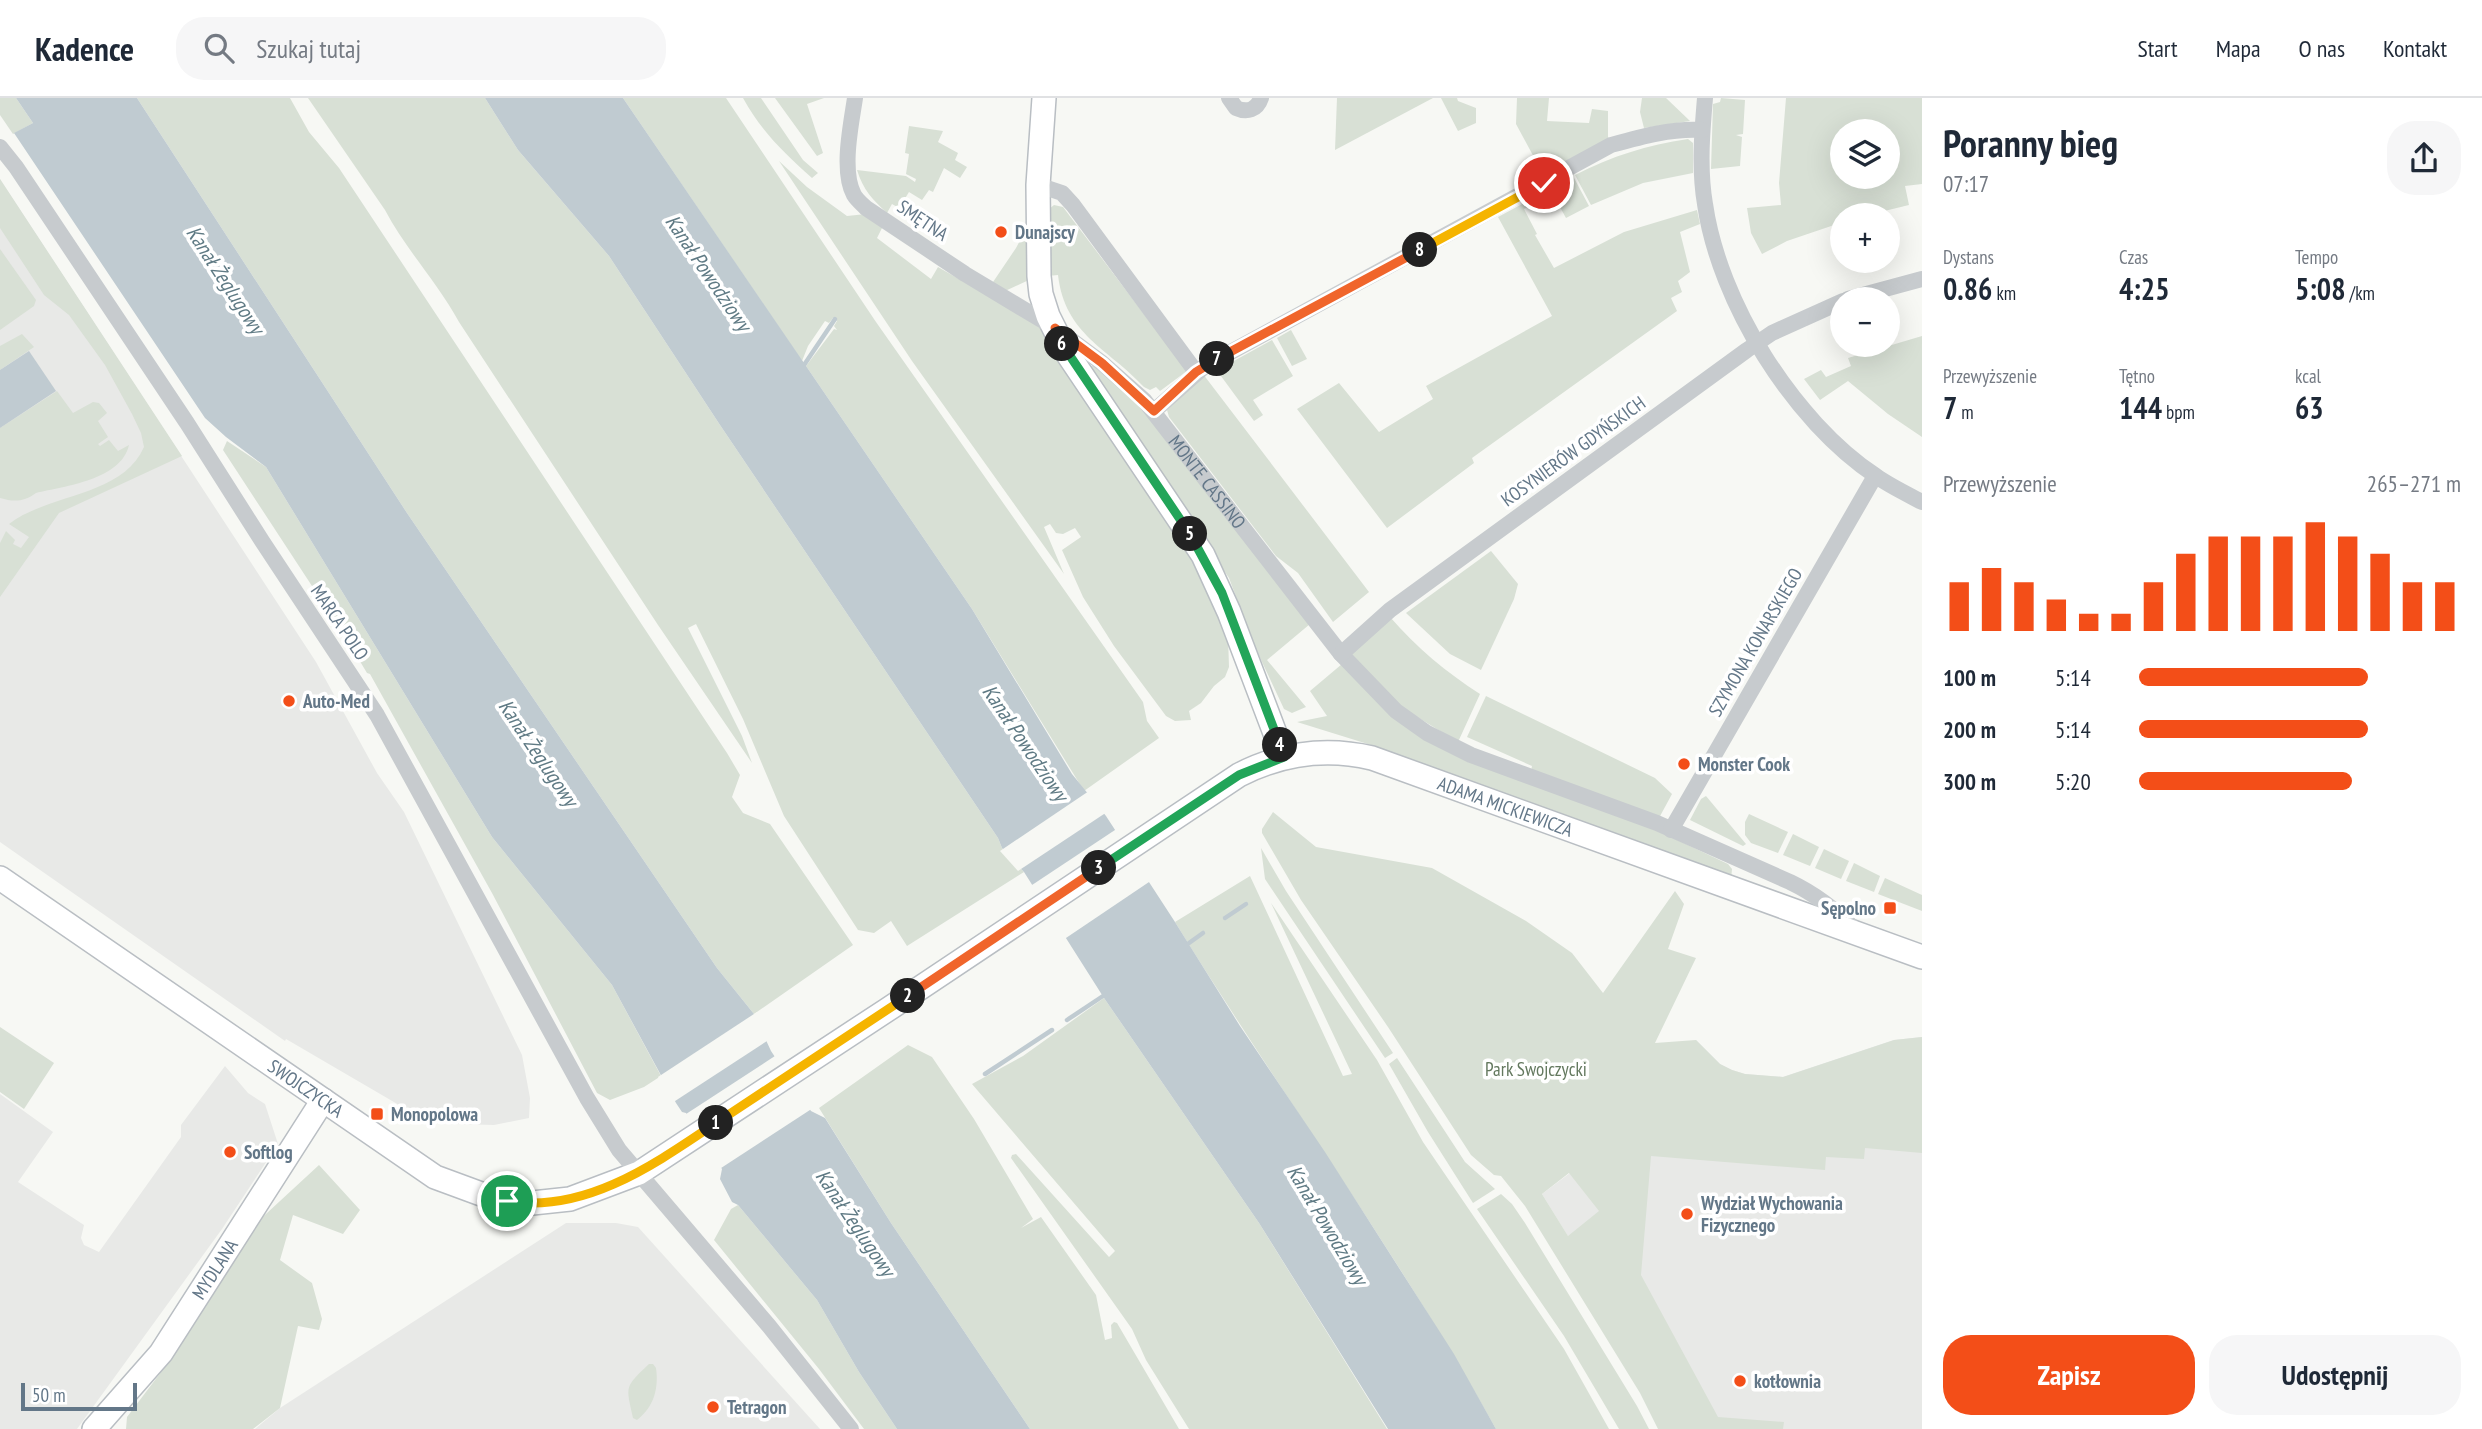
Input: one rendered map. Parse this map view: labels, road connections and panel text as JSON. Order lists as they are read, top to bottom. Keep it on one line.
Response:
{"streets":{"main road":["ADAMA MICKIEWICZA","SWOJCZYCKA","MYDLANA"],"street":["SMĘTNA","KOSYNIERÓW GDYŃSKICH","MONTE CASSINO","MARCA POLO","SZYMONA KONARSKIEGO"]},"crossings":[["SMĘTNA","MONTE CASSINO"],["KOSYNIERÓW GDYŃSKICH","MONTE CASSINO"],["KOSYNIERÓW GDYŃSKICH","ADAMA MICKIEWICZA"],["MONTE CASSINO","ADAMA MICKIEWICZA"],["MARCA POLO","SWOJCZYCKA"],["SZYMONA KONARSKIEGO","ADAMA MICKIEWICZA"],["ADAMA MICKIEWICZA","SWOJCZYCKA"],["SWOJCZYCKA","MYDLANA"]],"water":["Kanał Powodziowy","Kanał Żeglugowy"],"parks":["Park Swojczycki"],"places":{"other":["Dunajscy","Auto-Med","Monster Cook","Softlog","Wydział Wychowania Fizycznego","kotłownia","Tetragon"],"transit":["Sępolno","Monopolowa"]},"scale_bar":"50 m","page":{"header":"Kadence","search":"Szukaj tutaj","nav":["Start","Mapa","O nas","Kontakt"],"heading":["Poranny bieg","07:17"],"map_buttons":["+","−"],"stats":[["Dystans","0.86 km"],["Czas","4:25"],["Tempo","5:08 /km"],["Przewyższenie","7 m"],["Tętno","144 bpm"],["kcal","63"]],"pins":["8","6","7","5","4","3","2","1"],"chart":["Przewyższenie","265–271 m"],"list":[{"name":"100 m","note":"5:14"},{"name":"200 m","note":"5:14"},{"name":"300 m","note":"5:20"}],"buttons":["Zapisz","Udostępnij"],"scale":"50 m"}}
